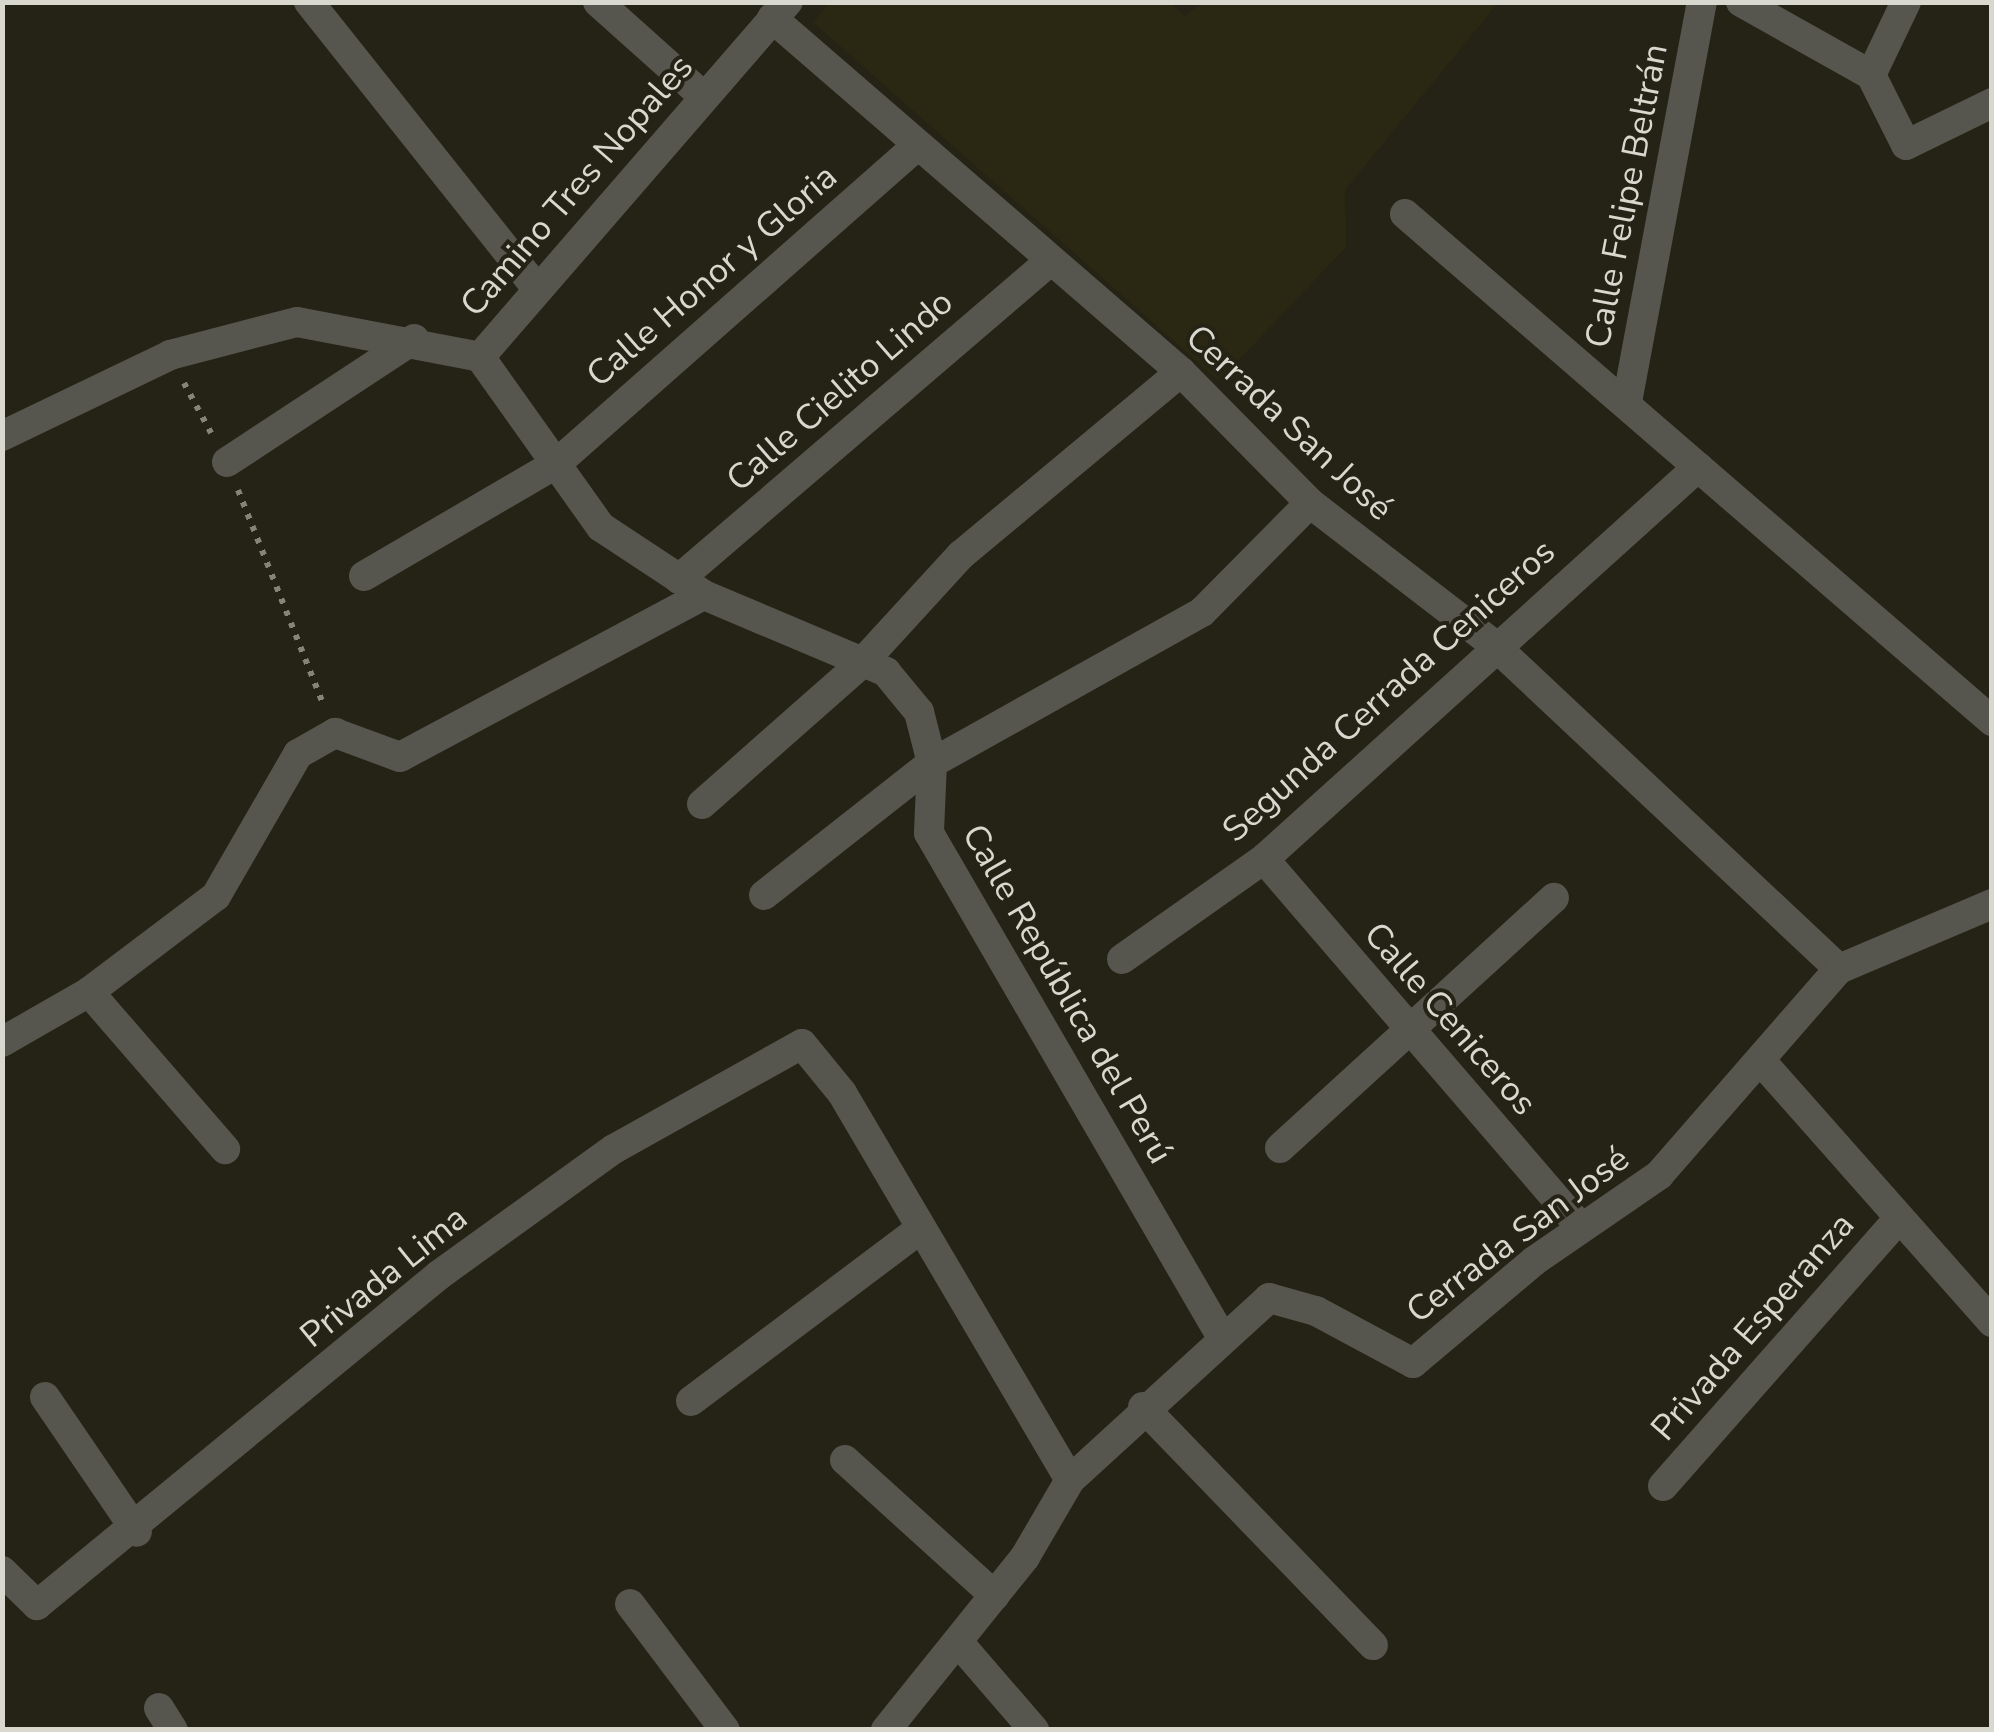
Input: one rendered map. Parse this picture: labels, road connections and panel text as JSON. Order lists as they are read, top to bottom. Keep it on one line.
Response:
{"streets":{"street":["Camino Tres Nopales","Calle Felipe Beltrán","Calle Honor y Gloria","Calle Cielito Lindo","Cerrada San José","Segunda Cerrada Ceniceros","Calle República del Perú","Calle Ceniceros","Privada Lima","Privada Esperanza"]},"crossings":[["Camino Tres Nopales","Cerrada San José"],["Camino Tres Nopales","Calle República del Perú"],["Calle Honor y Gloria","Cerrada San José"],["Calle Honor y Gloria","Calle República del Perú"],["Calle Cielito Lindo","Cerrada San José"],["Calle Cielito Lindo","Calle República del Perú"],["Cerrada San José","Segunda Cerrada Ceniceros"],["Cerrada San José","Calle República del Perú"],["Cerrada San José","Calle Ceniceros"],["Segunda Cerrada Ceniceros","Calle Ceniceros"]]}
